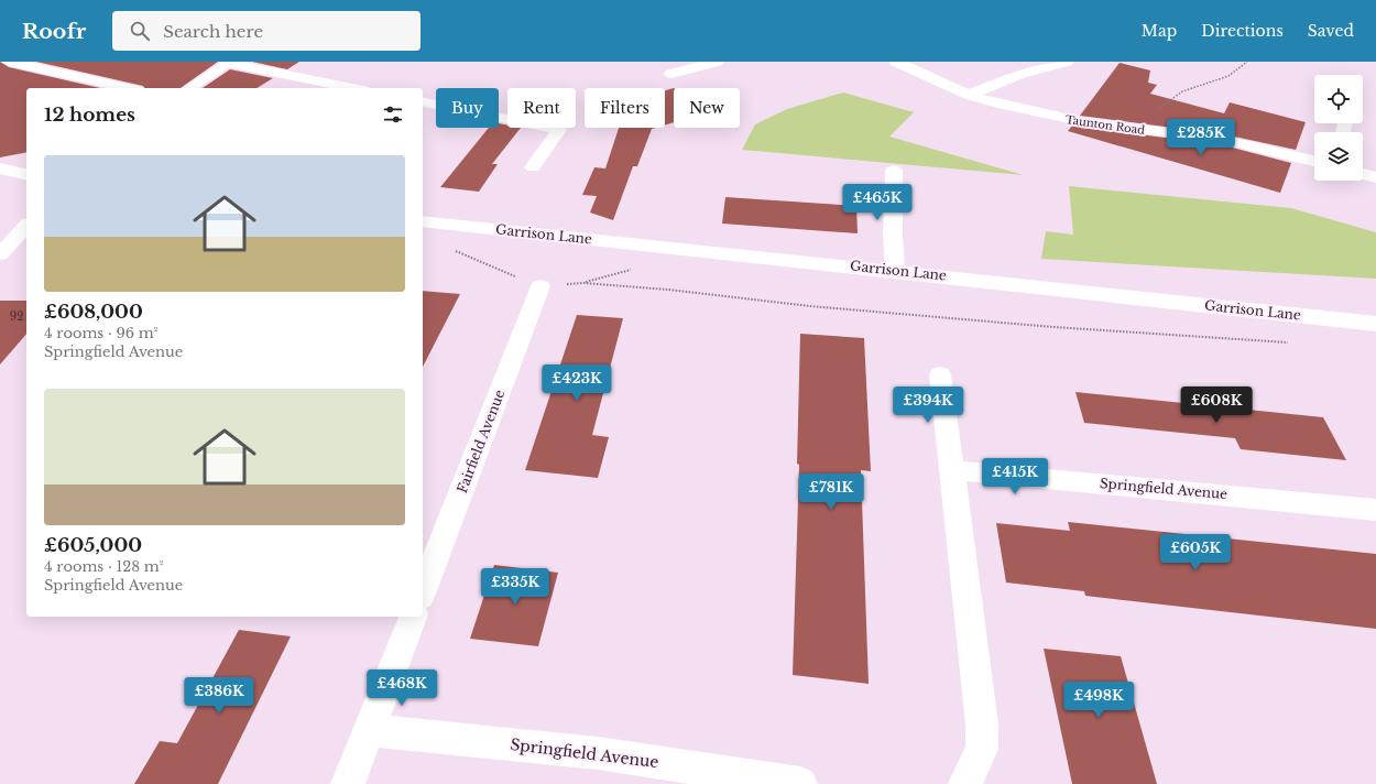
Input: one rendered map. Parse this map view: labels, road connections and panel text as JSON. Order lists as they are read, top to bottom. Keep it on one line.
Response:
{"streets":{"street":["Taunton Road","Garrison Lane","Fairfield Avenue","Springfield Avenue"]},"house_numbers":["92"],"page":{"header":"Roofr","search":"Search here","nav":["Map","Directions","Saved"],"chip":["Buy","Rent","Filters","New"],"heading":"12 homes","price":["£285K","£465K","£423K","£394K","£608K","£415K","£781K","£605K","£335K","£468K","£386K","£498K"],"list":[{"name":"£608,000","note":"4 rooms · 96 m² · Springfield Avenue"},{"name":"£605,000","note":"4 rooms · 128 m² · Springfield Avenue"}]}}
